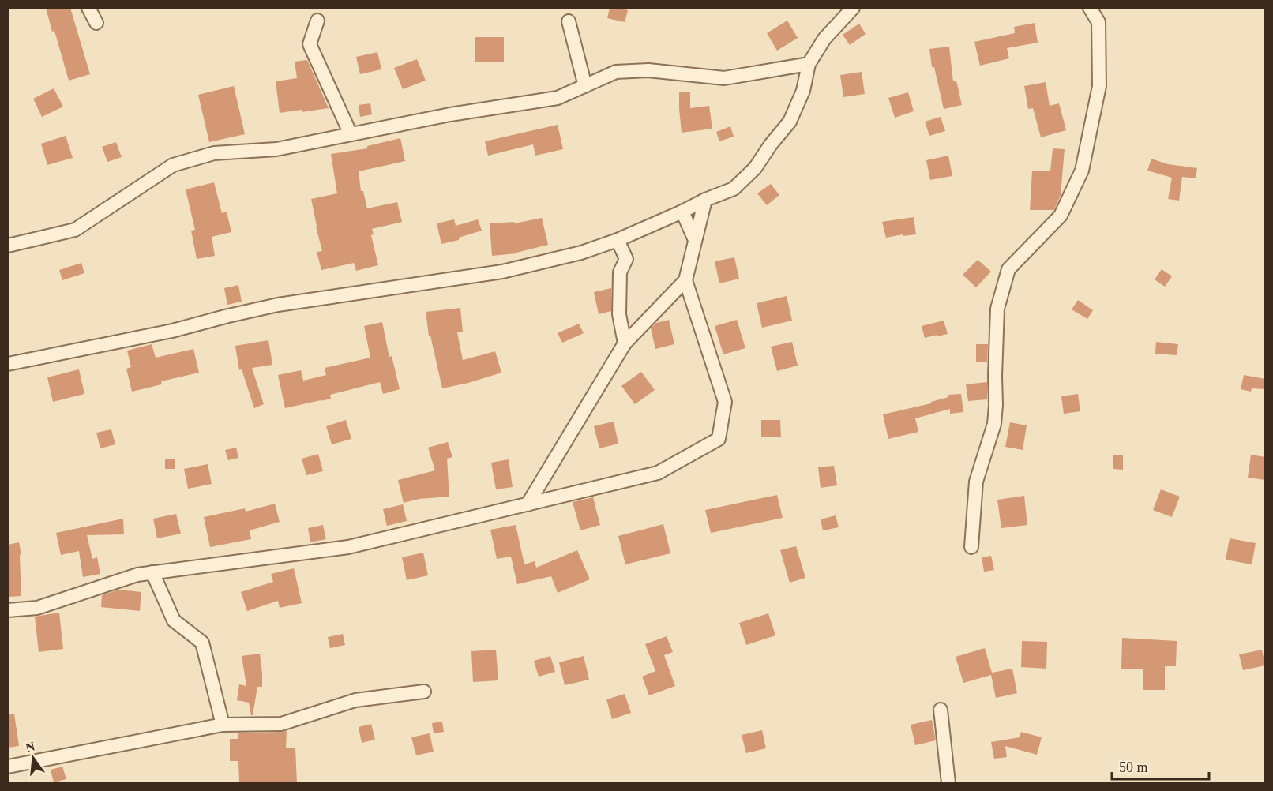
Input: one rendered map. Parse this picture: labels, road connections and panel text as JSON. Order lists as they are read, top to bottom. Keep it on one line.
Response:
{"scale_bar":"50 m","north":"top"}
